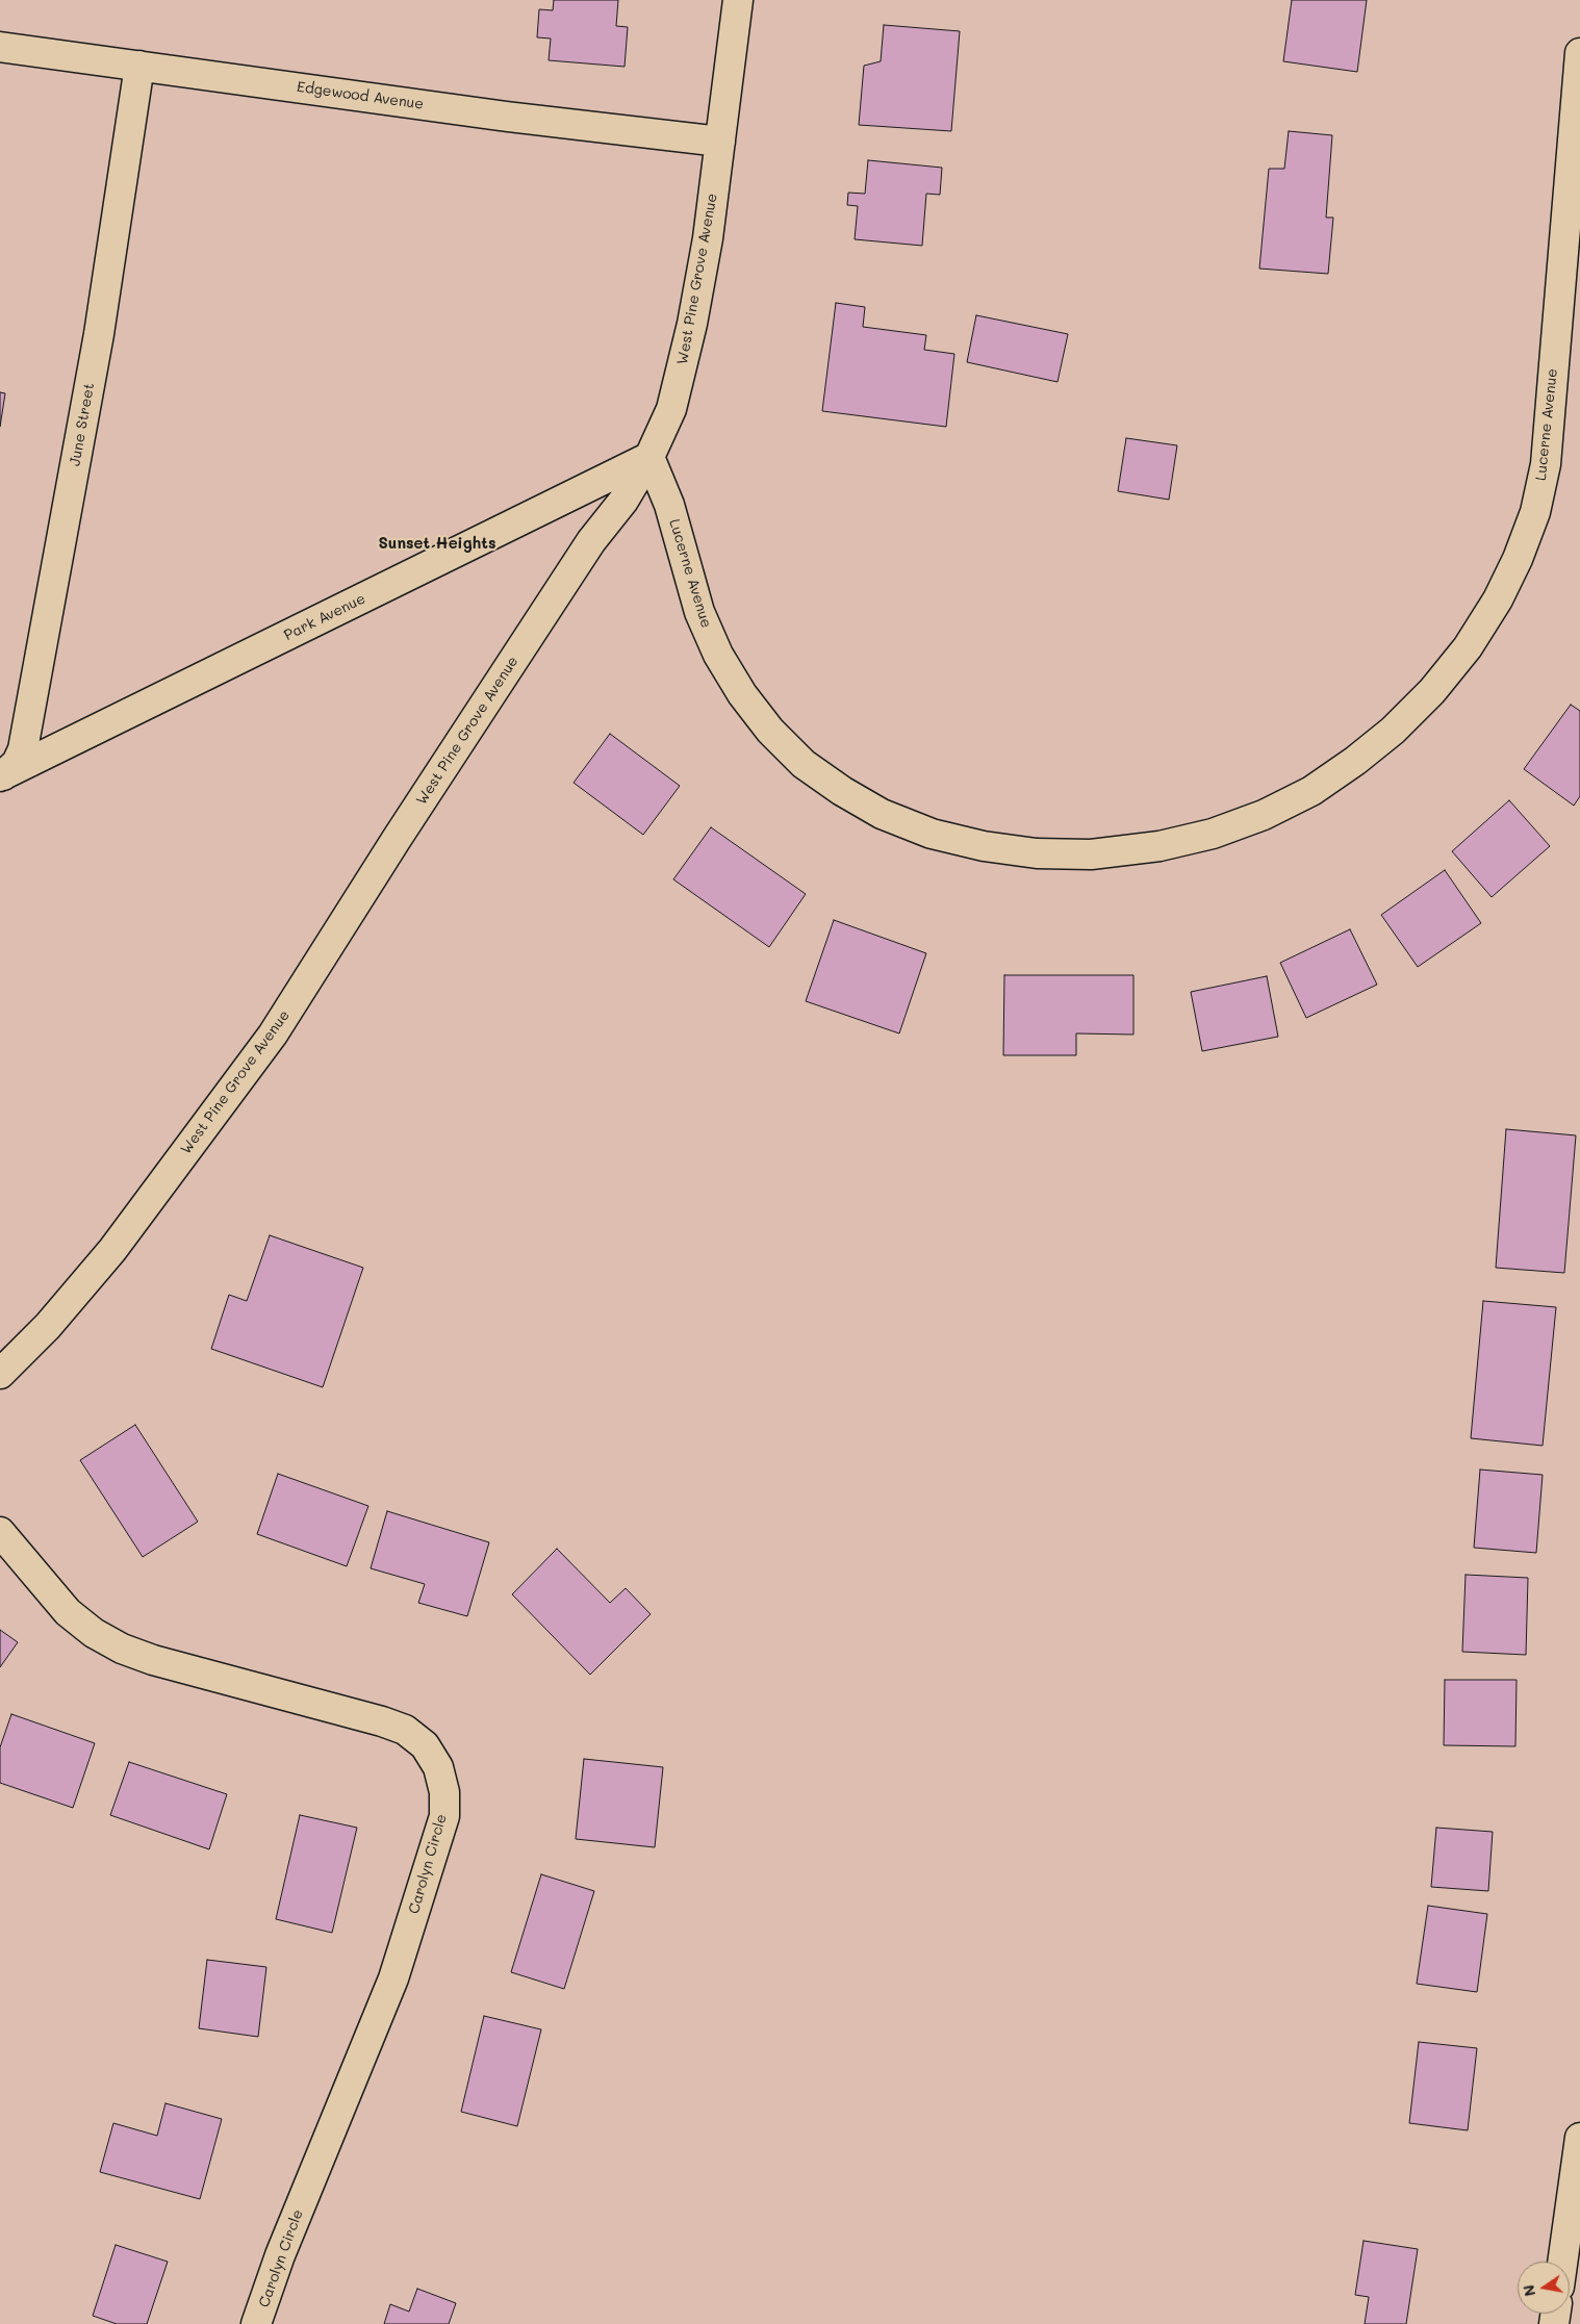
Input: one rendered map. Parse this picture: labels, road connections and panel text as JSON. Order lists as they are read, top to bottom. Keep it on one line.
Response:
{"streets":{"street":["Edgewood Avenue","West Pine Grove Avenue","June Street","Lucerne Avenue","Park Avenue","Carolyn Circle"]},"crossings":[["Edgewood Avenue","West Pine Grove Avenue"],["Edgewood Avenue","June Street"],["West Pine Grove Avenue","Lucerne Avenue"],["West Pine Grove Avenue","Park Avenue"],["June Street","Park Avenue"],["Lucerne Avenue","Park Avenue"]],"districts":["Sunset Heights"],"north":"left"}
